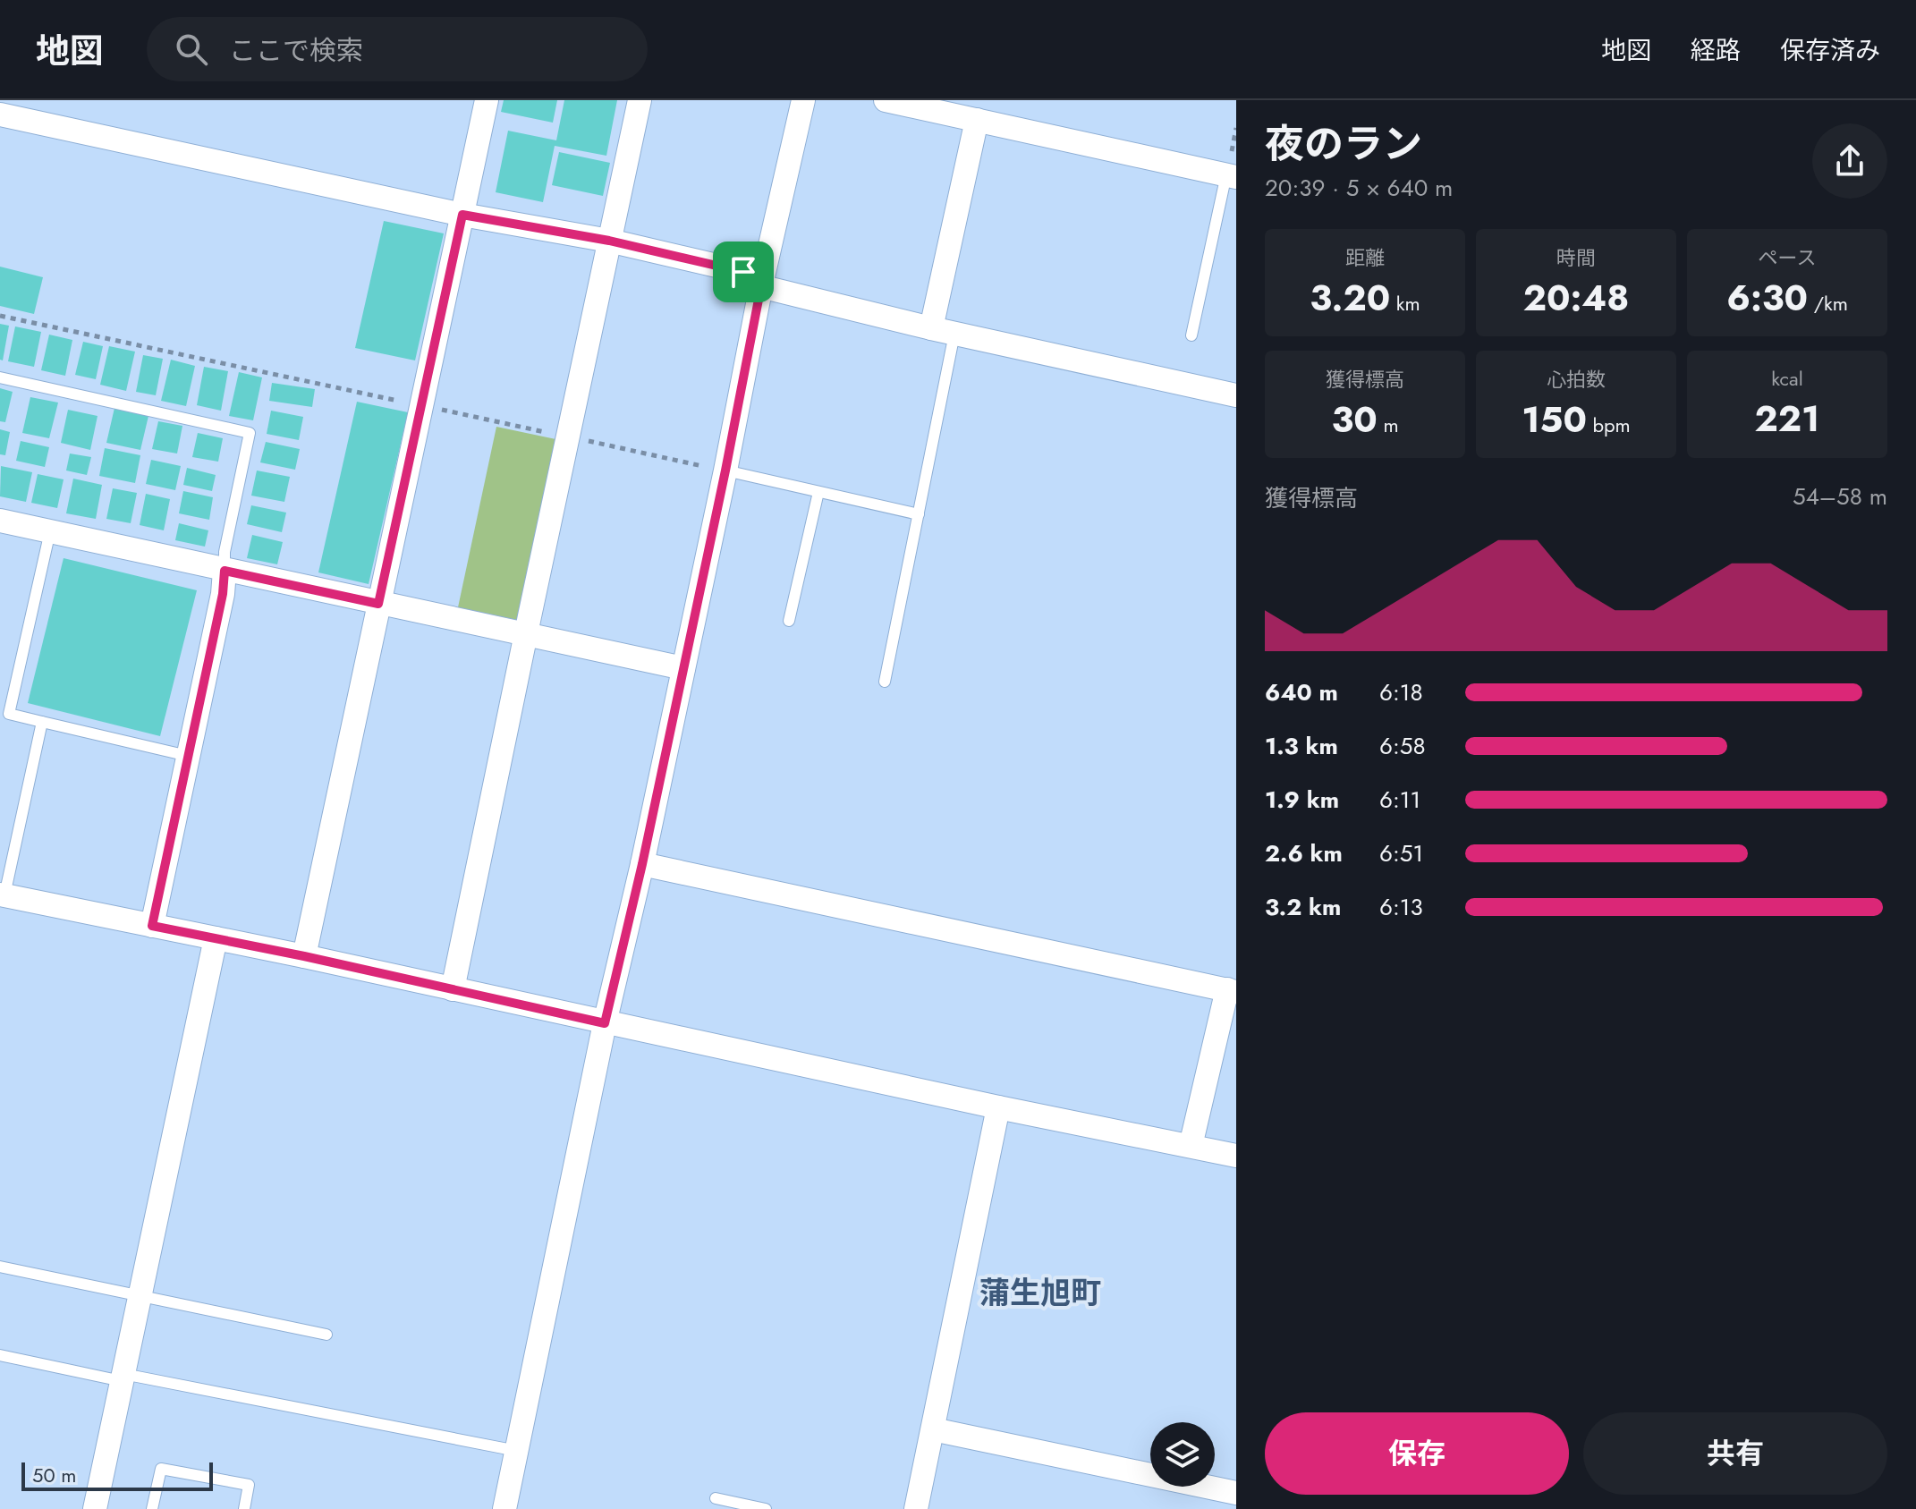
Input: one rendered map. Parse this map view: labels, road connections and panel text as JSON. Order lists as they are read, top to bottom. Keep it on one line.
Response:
{"districts":["蒲生旭町"],"scale_bar":"50 m","page":{"header":"地図","search":"ここで検索","nav":["地図","経路","保存済み"],"heading":["夜のラン","20:39 · 5 × 640 m"],"stats":[["距離","3.20 km"],["時間","20:48"],["ペース","6:30 /km"],["獲得標高","30 m"],["心拍数","150 bpm"],["kcal","221"]],"chart":["獲得標高","54–58 m"],"list":[{"name":"640 m","note":"6:18"},{"name":"1.3 km","note":"6:58"},{"name":"1.9 km","note":"6:11"},{"name":"2.6 km","note":"6:51"},{"name":"3.2 km","note":"6:13"}],"buttons":["保存","共有"],"scale":"50 m"}}
